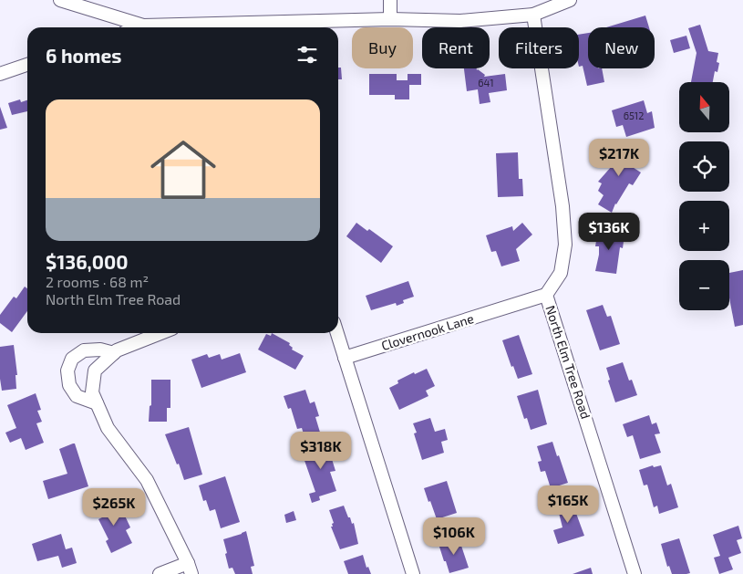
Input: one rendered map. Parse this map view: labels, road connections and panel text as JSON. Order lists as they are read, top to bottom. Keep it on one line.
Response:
{"streets":{"street":["Clovernook Lane","North Elm Tree Road"]},"crossings":[["Clovernook Lane","North Elm Tree Road"]],"house_numbers":["641","6512"],"north":"top","page":{"chip":["Buy","Rent","Filters","New"],"heading":"6 homes","map_buttons":["+","−"],"list":[{"name":"$136,000","note":"2 rooms · 68 m² · North Elm Tree Road"}],"price":["$217K","$136K","$318K","$165K","$265K","$106K"]}}
